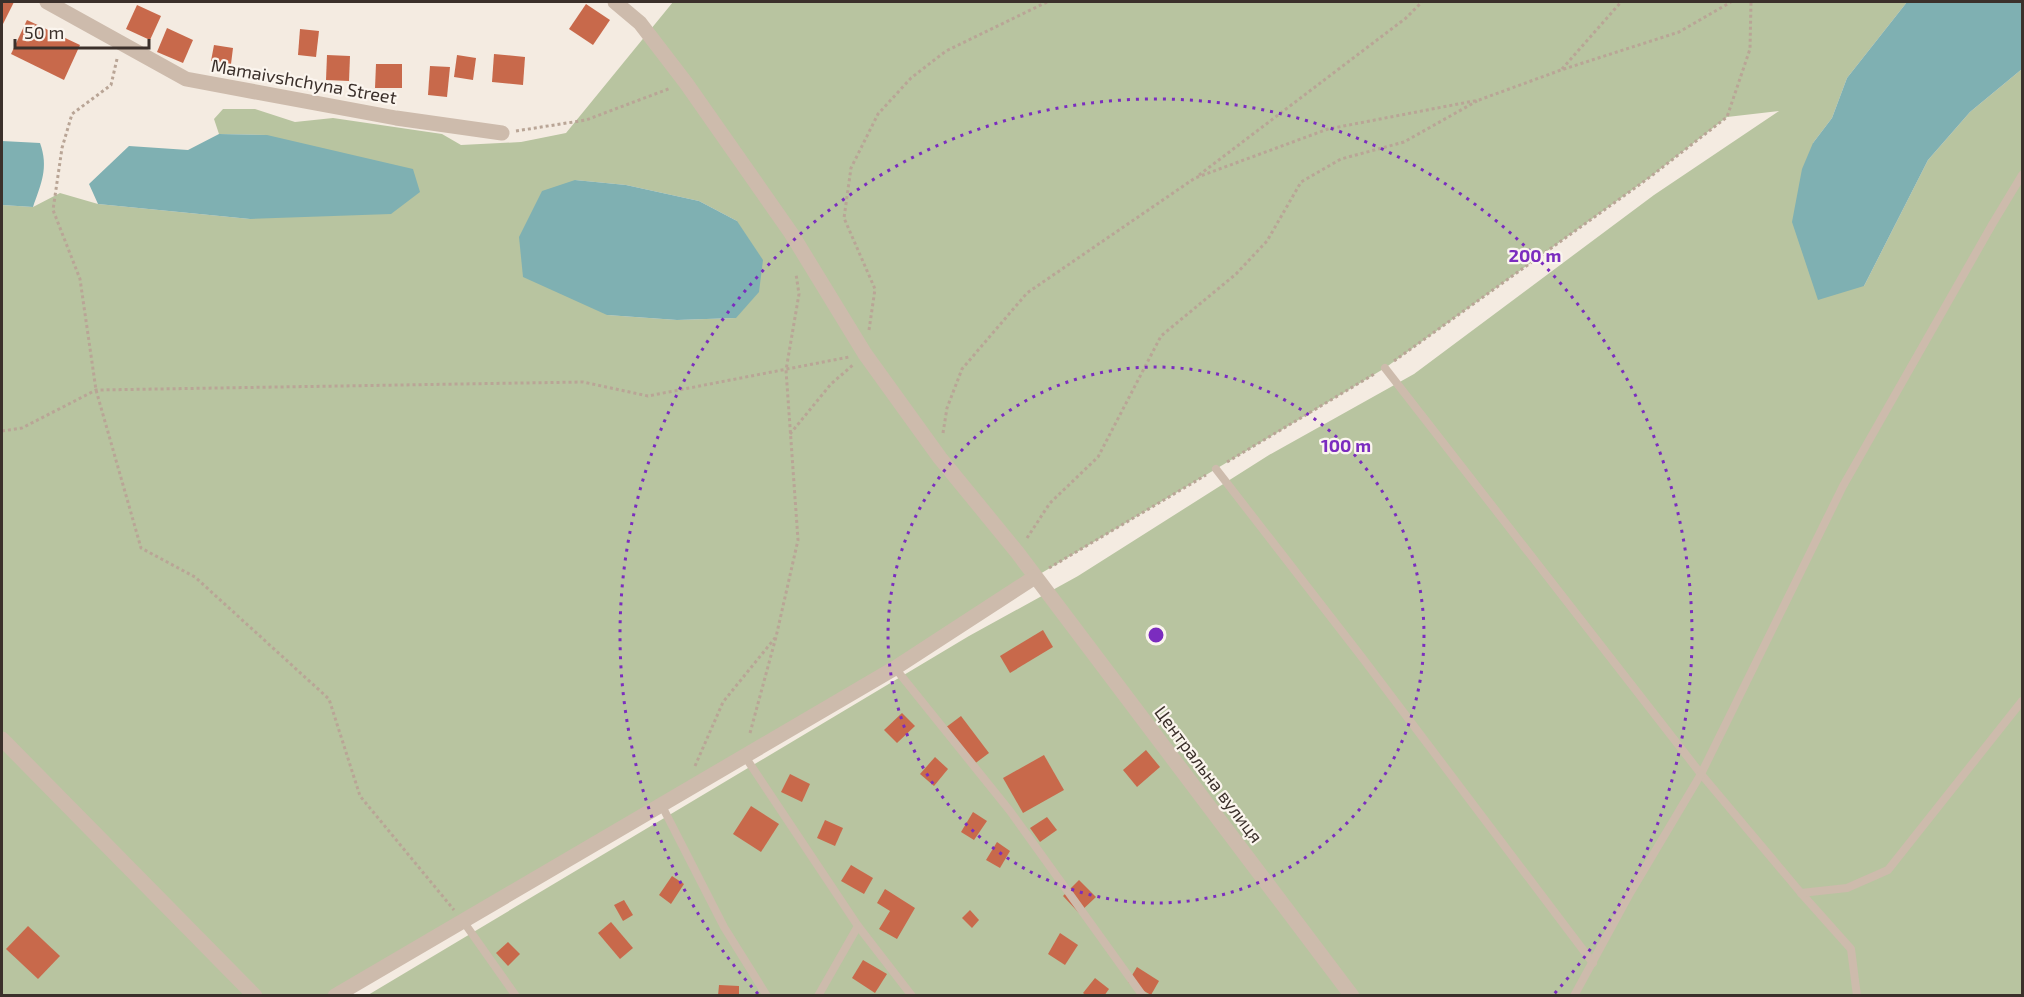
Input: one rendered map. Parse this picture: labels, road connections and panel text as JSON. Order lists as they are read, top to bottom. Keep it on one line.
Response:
{"streets":{"street":["Mamaivshchyna Street","Центральна вулиця"]},"scale_bar":"50 m","rings":["200 m","100 m"]}
